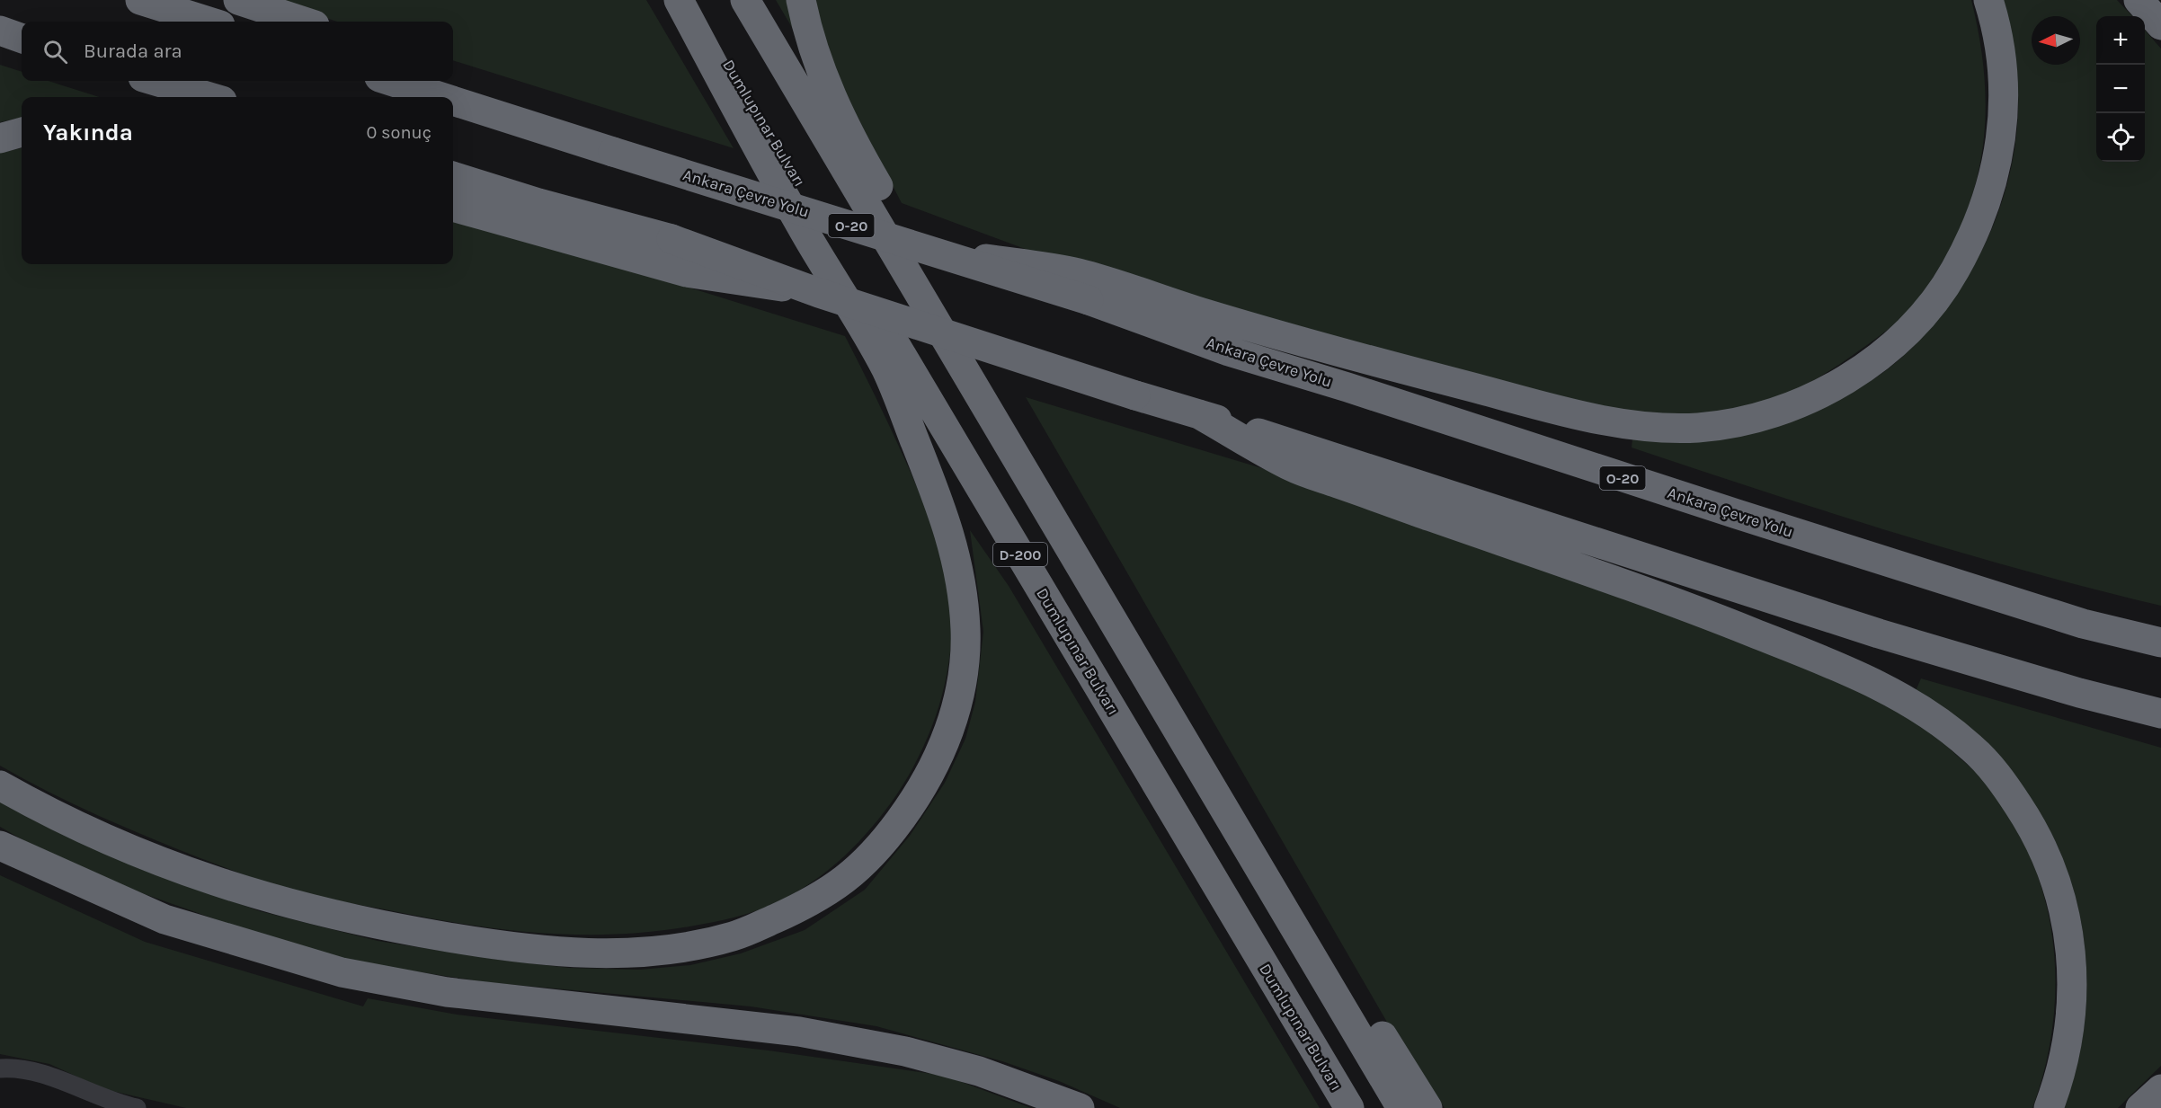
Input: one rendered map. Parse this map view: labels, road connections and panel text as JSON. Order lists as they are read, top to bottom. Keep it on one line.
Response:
{"streets":{"highway":["Dumlupınar Bulvarı","Ankara Çevre Yolu","O-20","D-200"]},"north":"left","page":{"map_buttons":["+","−"],"search":"Burada ara","heading":["Yakında","0 sonuç"]}}
